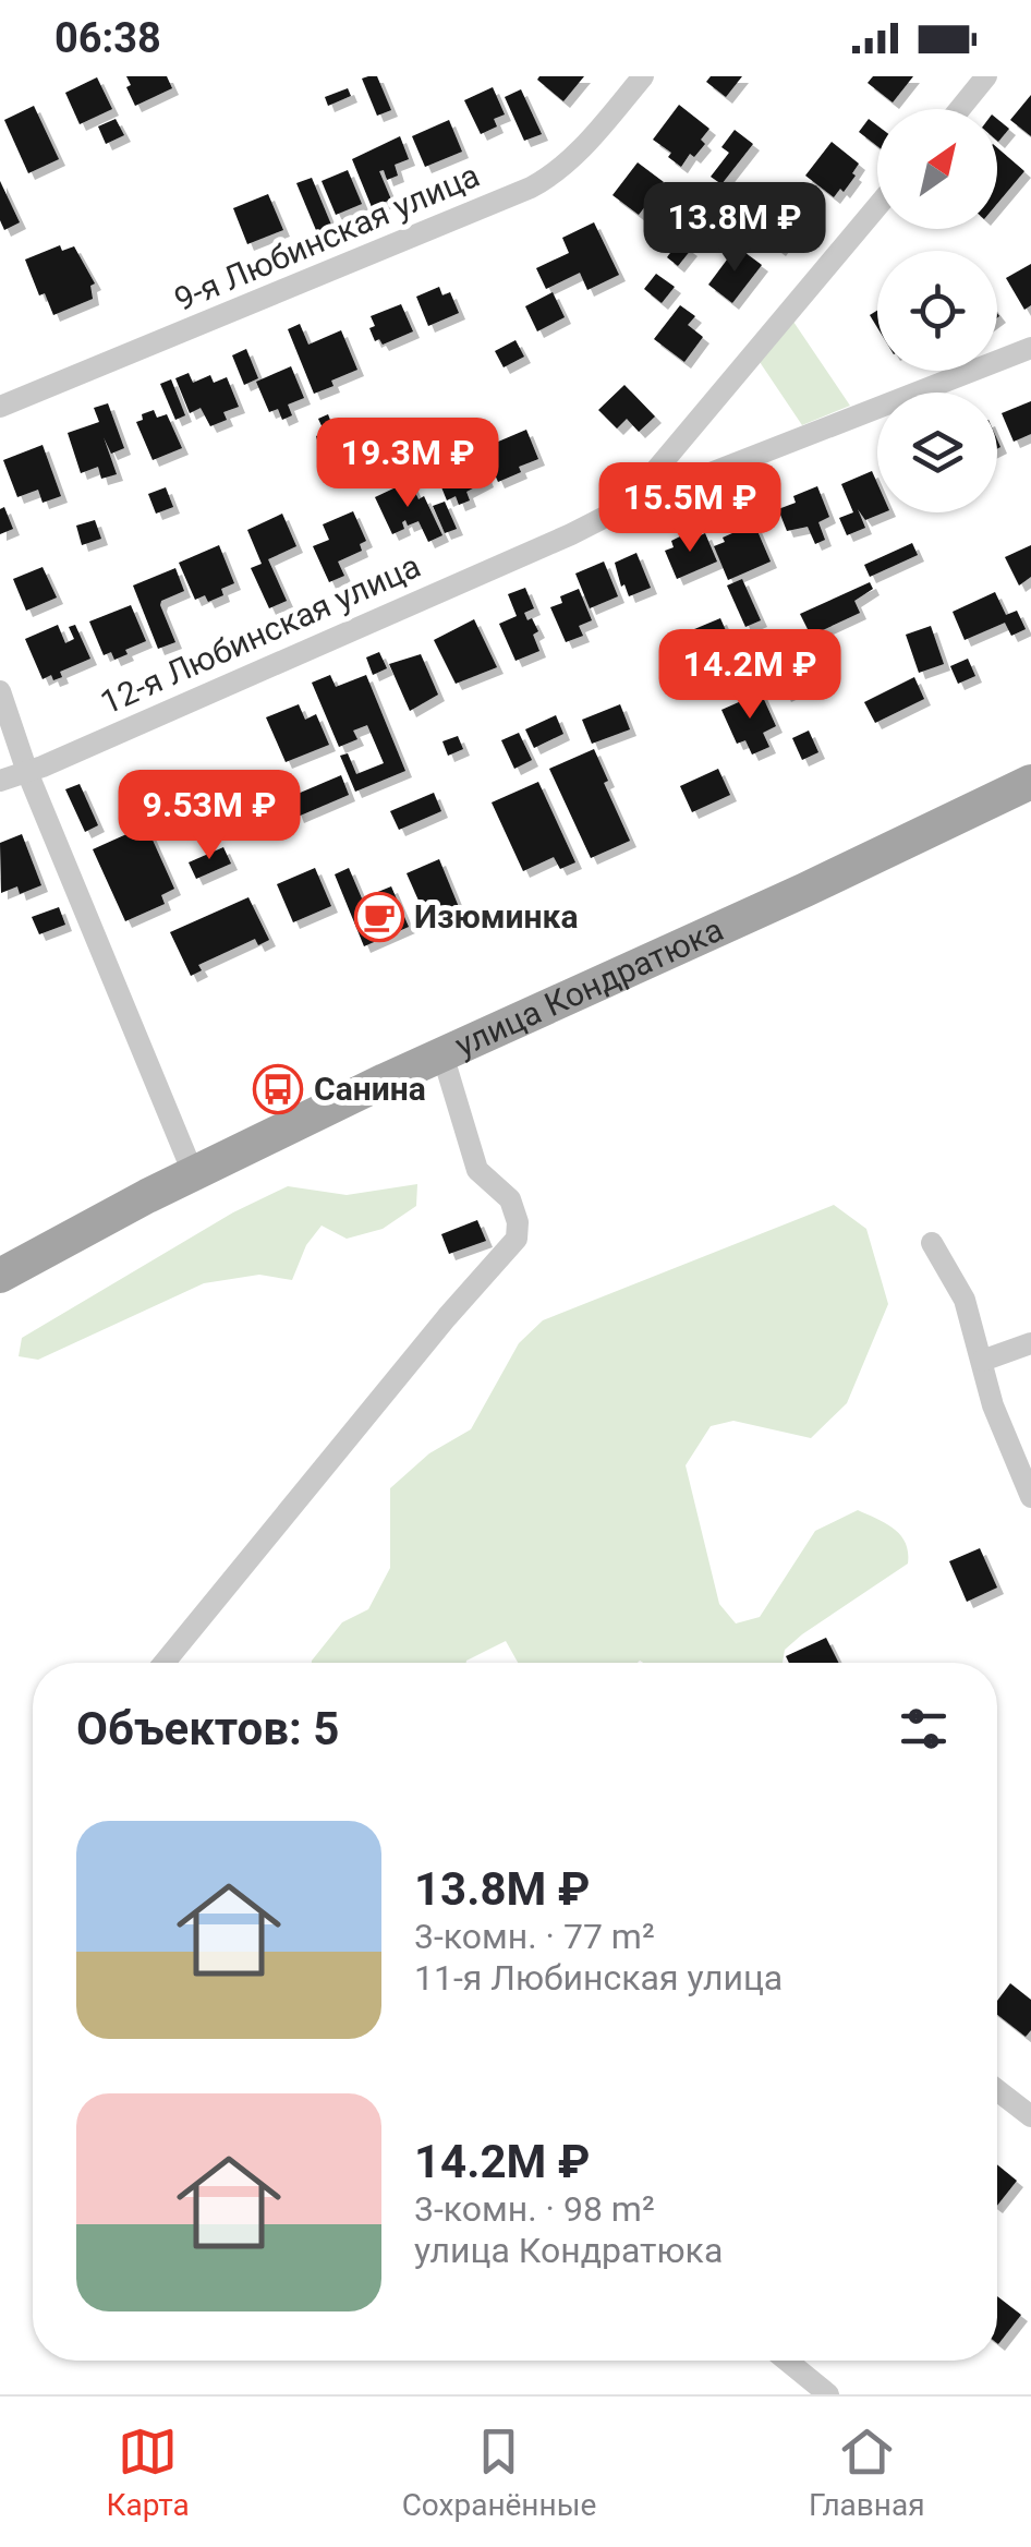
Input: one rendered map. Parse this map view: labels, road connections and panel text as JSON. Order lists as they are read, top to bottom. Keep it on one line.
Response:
{"streets":{"main road":["улица Кондратюка"],"street":["9-я Любинская улица","12-я Любинская улица"]},"places":{"cafe":["Изюминка"],"bus stop":["Санина"]},"north":"top right","page":{"status":"06:38","price":["13.8M ₽","19.3M ₽","15.5M ₽","14.2M ₽","9.53M ₽"],"heading":"Объектов: 5","list":[{"name":"13.8M ₽","note":"3-комн. · 77 m² · 11-я Любинская улица"},{"name":"14.2M ₽","note":"3-комн. · 98 m² · улица Кондратюка"}],"tabs":["Карта","Сохранённые","Главная"]}}
